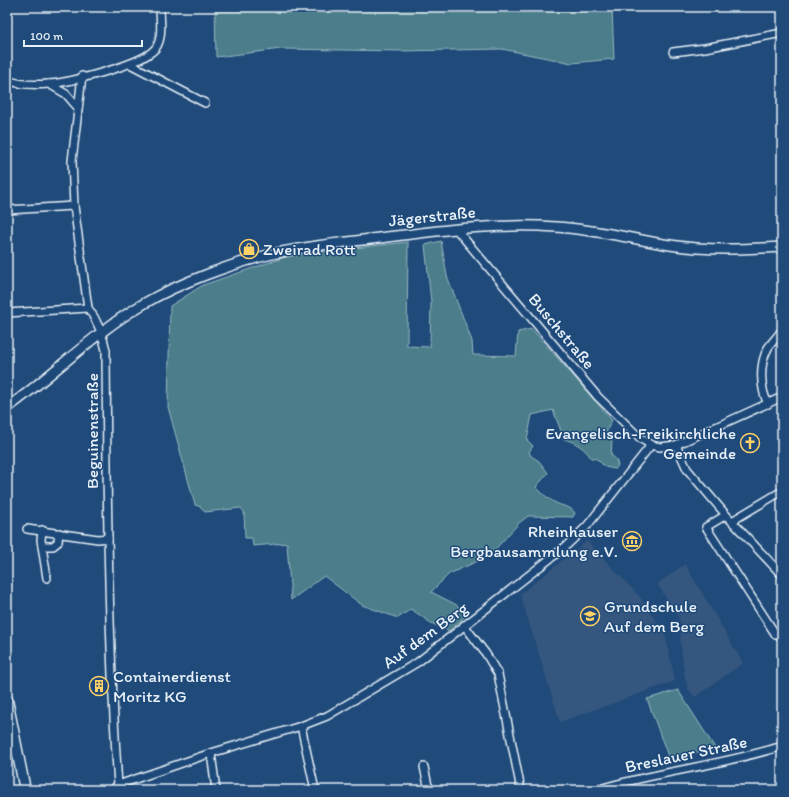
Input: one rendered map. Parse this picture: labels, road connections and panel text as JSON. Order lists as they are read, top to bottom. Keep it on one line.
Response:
{"streets":{"street":["Jägerstraße","Buschstraße","Beguinenstraße","Auf dem Berg","Breslauer Straße"]},"crossings":[["Jägerstraße","Buschstraße"],["Jägerstraße","Beguinenstraße"],["Buschstraße","Auf dem Berg"],["Beguinenstraße","Auf dem Berg"]],"places":{"shop":["Zweirad Rott"],"church":["Evangelisch-Freikirchliche Gemeinde"],"museum":["Rheinhauser Bergbausammlung e.V."],"school or university":["Grundschule Auf dem Berg"],"building":["Containerdienst Moritz KG"]},"scale_bar":"100 m"}
